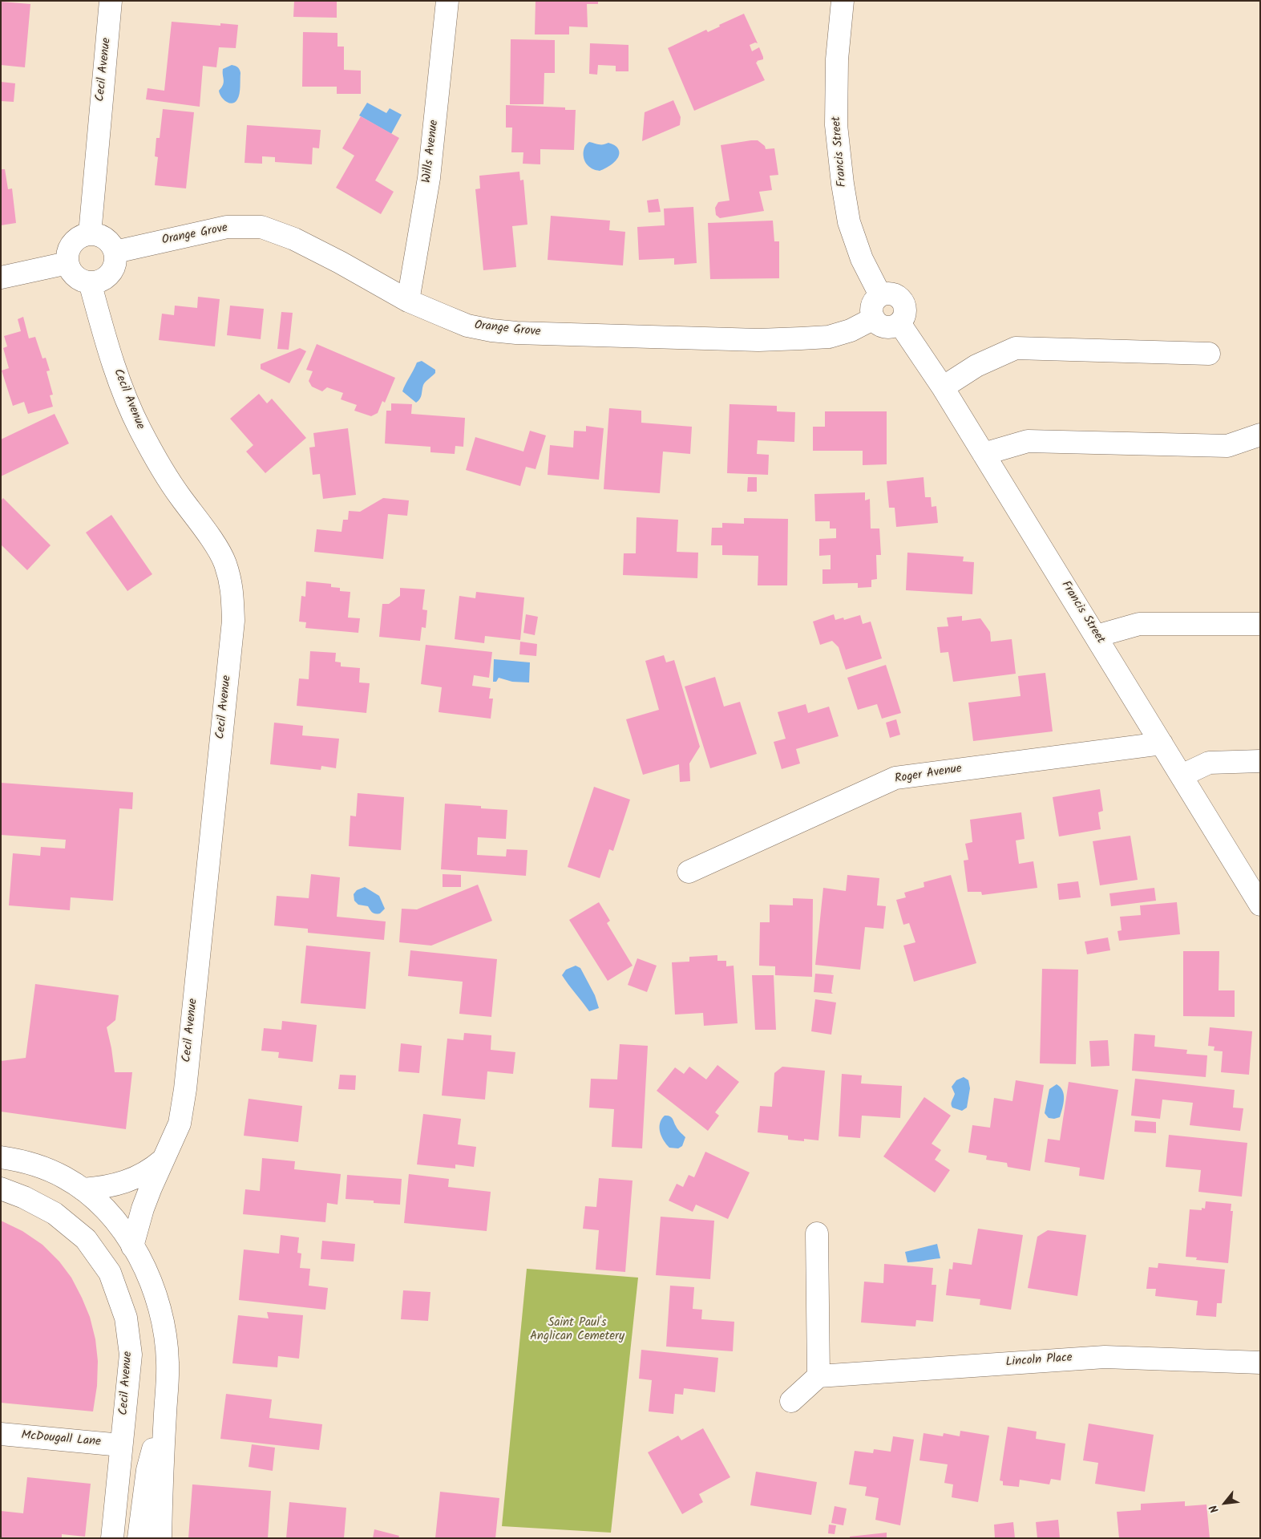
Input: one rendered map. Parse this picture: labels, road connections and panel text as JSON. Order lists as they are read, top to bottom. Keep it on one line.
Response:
{"streets":{"street":["Cecil Avenue","Wills Avenue","Francis Street","Orange Grove","Roger Avenue","Lincoln Place","McDougall Lane"]},"crossings":[["Cecil Avenue","Orange Grove"],["Cecil Avenue","McDougall Lane"],["Wills Avenue","Orange Grove"],["Francis Street","Orange Grove"],["Francis Street","Roger Avenue"]],"parks":["Saint Paul's Anglican Cemetery"],"north":"bottom left"}
